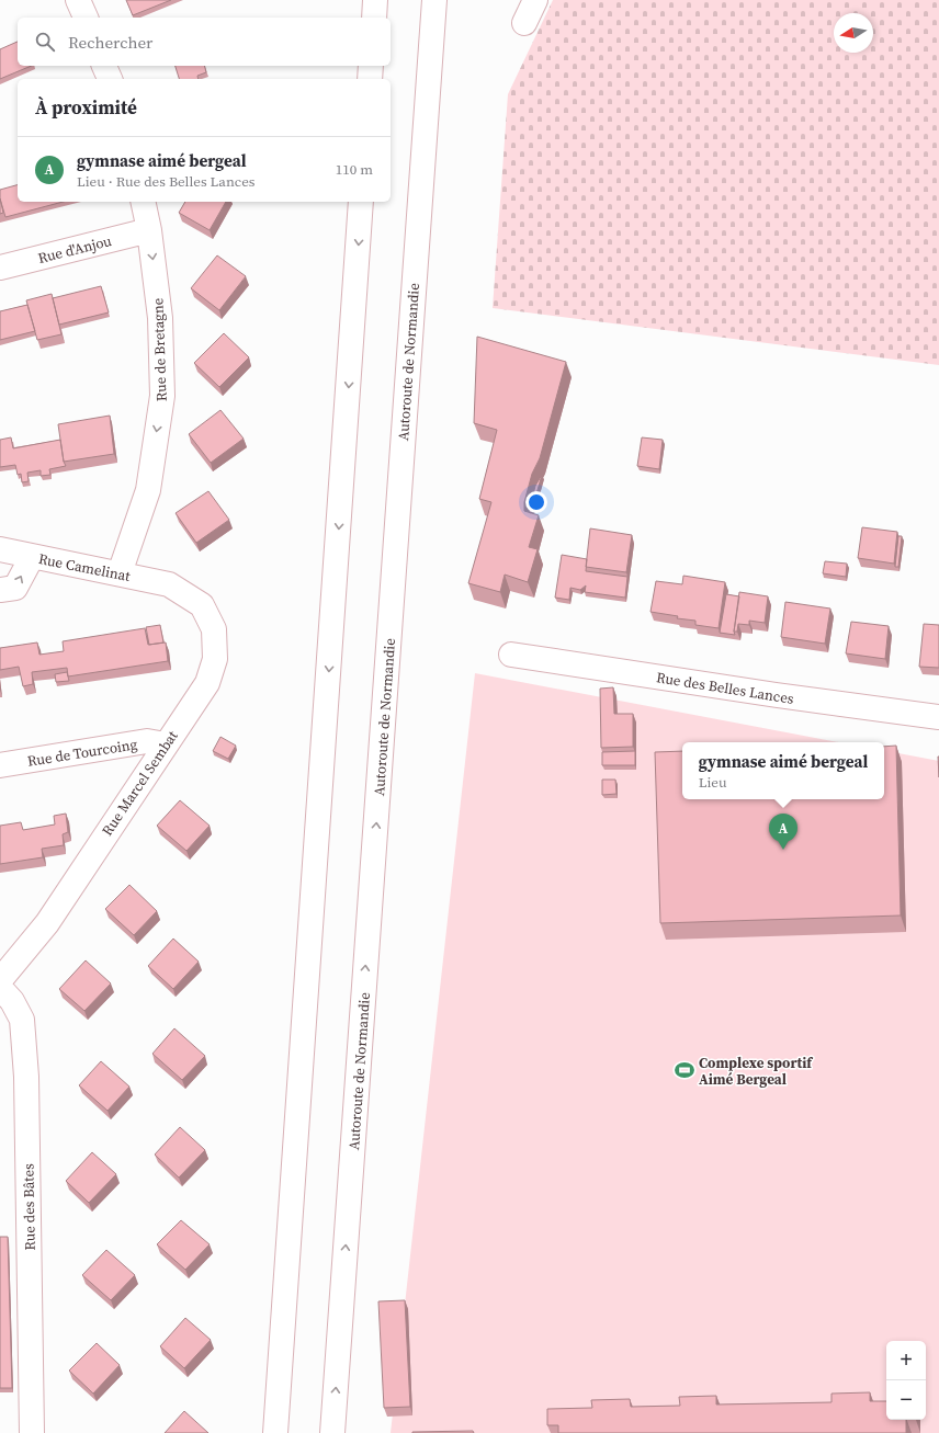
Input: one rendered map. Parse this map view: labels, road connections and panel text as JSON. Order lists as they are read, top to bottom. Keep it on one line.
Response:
{"streets":{"main road":["Rue d'Anjou","Rue de Bretagne","Autoroute de Normandie","Rue Camelinat","Rue des Belles Lances","Rue de Tourcoing","Rue Marcel Sembat","Rue des Bâtes"]},"crossings":[["Rue d'Anjou","Rue de Bretagne"],["Rue de Bretagne","Rue Camelinat"],["Rue Camelinat","Rue Marcel Sembat"],["Rue de Tourcoing","Rue Marcel Sembat"]],"places":{"sports":["Complexe sportif Aimé Bergeal"]},"north":"left","page":{"search":"Rechercher","heading":"À proximité","list":[{"mark":"A","name":"gymnase aimé bergeal","note":"Lieu · Rue des Belles Lances","value":"110 m"}],"popup":["gymnase aimé bergeal","Lieu"],"pins":"A","map_buttons":["+","−"]}}
